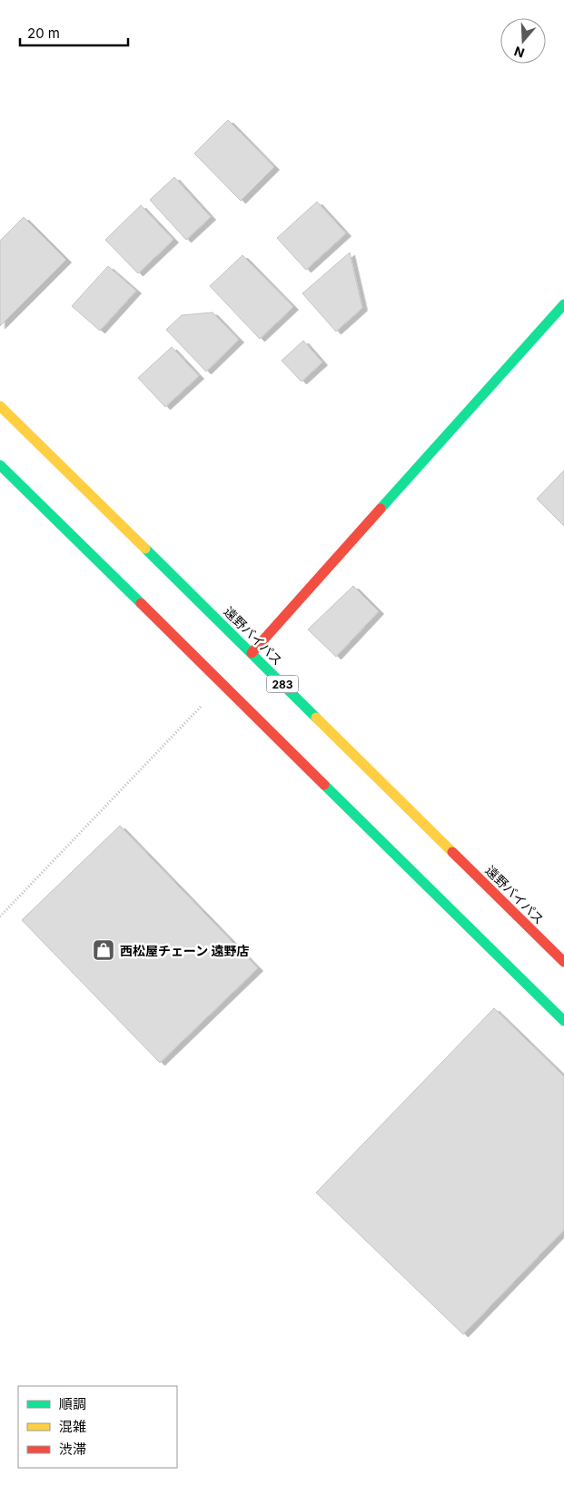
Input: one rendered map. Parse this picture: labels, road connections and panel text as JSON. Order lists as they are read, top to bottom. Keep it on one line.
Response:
{"streets":{"main road":["遠野バイパス","283"]},"places":{"shop":["西松屋チェーン 遠野店"]},"legend":["順調","混雑","渋滞"],"scale_bar":"20 m","north":"bottom"}
